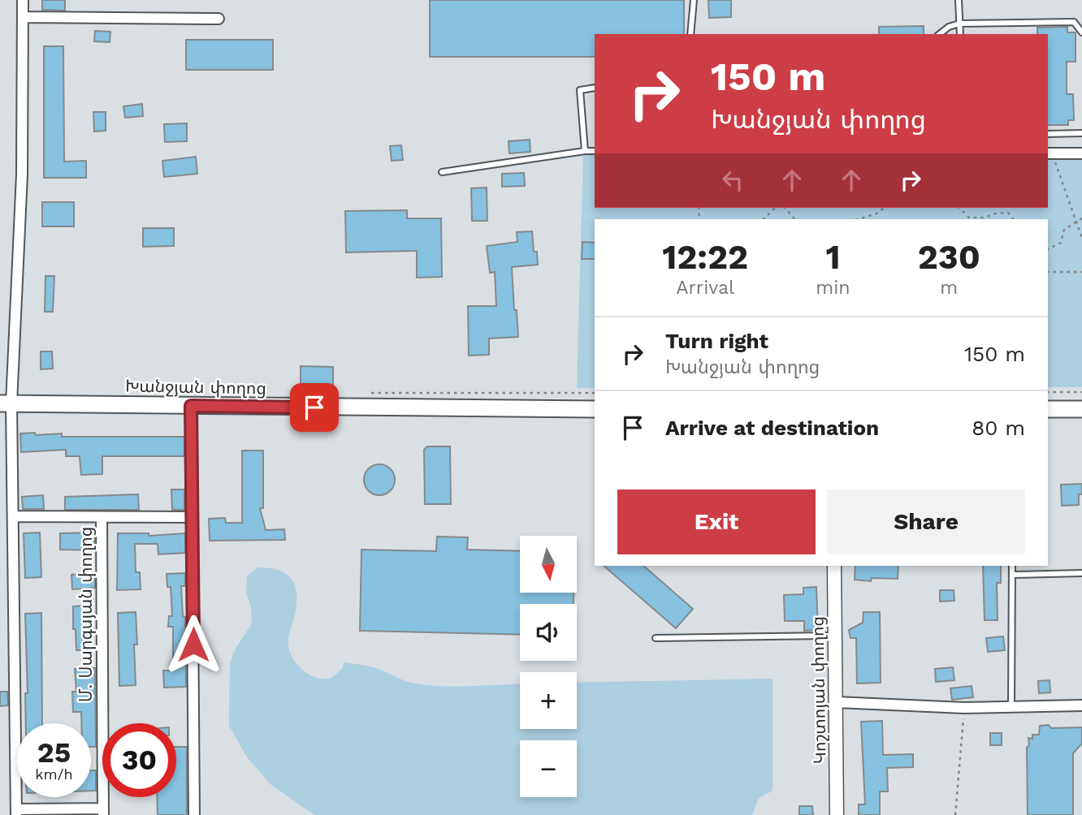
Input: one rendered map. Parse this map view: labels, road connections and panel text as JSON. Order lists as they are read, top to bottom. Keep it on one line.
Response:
{"streets":{"main road":["Խանջյան փողոց"],"street":["Մ. Սարգսյան փողոց","Կոշտոյան փողոց"]},"north":"bottom","page":{"turn":["150 m","Խանջյան փողոց"],"eta":["12:22","Arrival","1","min","230","m"],"list":[{"name":"Turn right","note":"Խանջյան փողոց","value":"150 m"},{"name":"Arrive at destination","value":"80 m"}],"buttons":["Exit","Share"],"map_buttons":["+","−"],"speed":"25 km/h","limit":"30"}}
